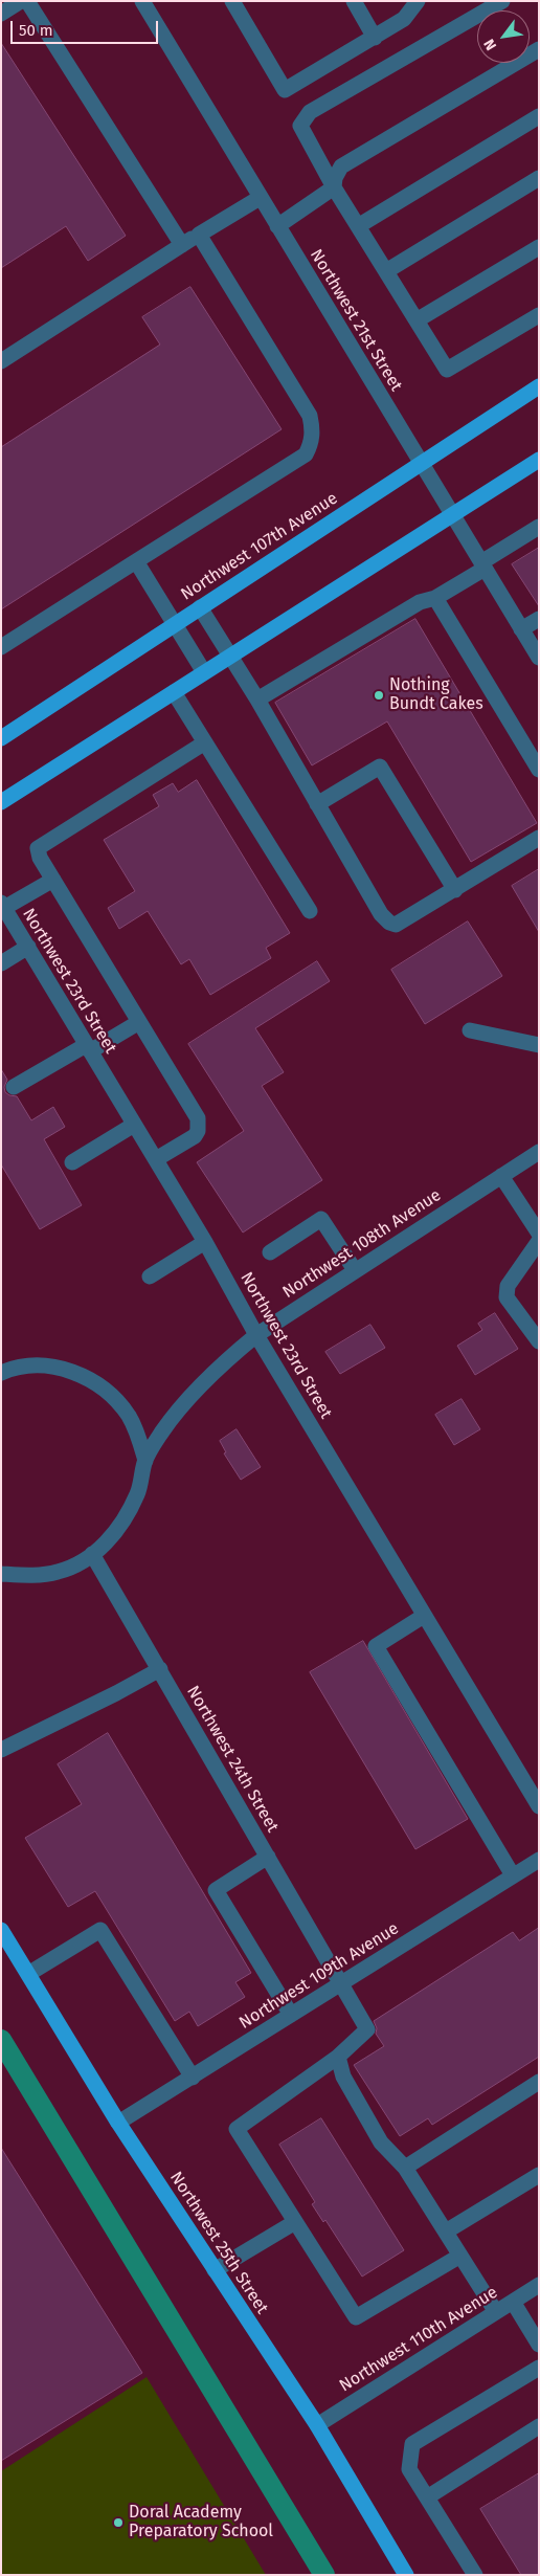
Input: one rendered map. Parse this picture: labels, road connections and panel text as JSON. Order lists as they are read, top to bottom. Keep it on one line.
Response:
{"streets":{"main road":["Northwest 107th Avenue","Northwest 25th Street"],"street":["Northwest 21st Street","Northwest 23rd Street","Northwest 108th Avenue","Northwest 24th Street","Northwest 109th Avenue","Northwest 110th Avenue"]},"crossings":[["Northwest 21st Street","Northwest 107th Avenue"],["Northwest 23rd Street","Northwest 108th Avenue"],["Northwest 108th Avenue","Northwest 24th Street"],["Northwest 24th Street","Northwest 109th Avenue"],["Northwest 109th Avenue","Northwest 25th Street"],["Northwest 25th Street","Northwest 110th Avenue"]],"places":["Nothing Bundt Cakes","Doral Academy Preparatory School"],"scale_bar":"50 m","north":"bottom left"}
